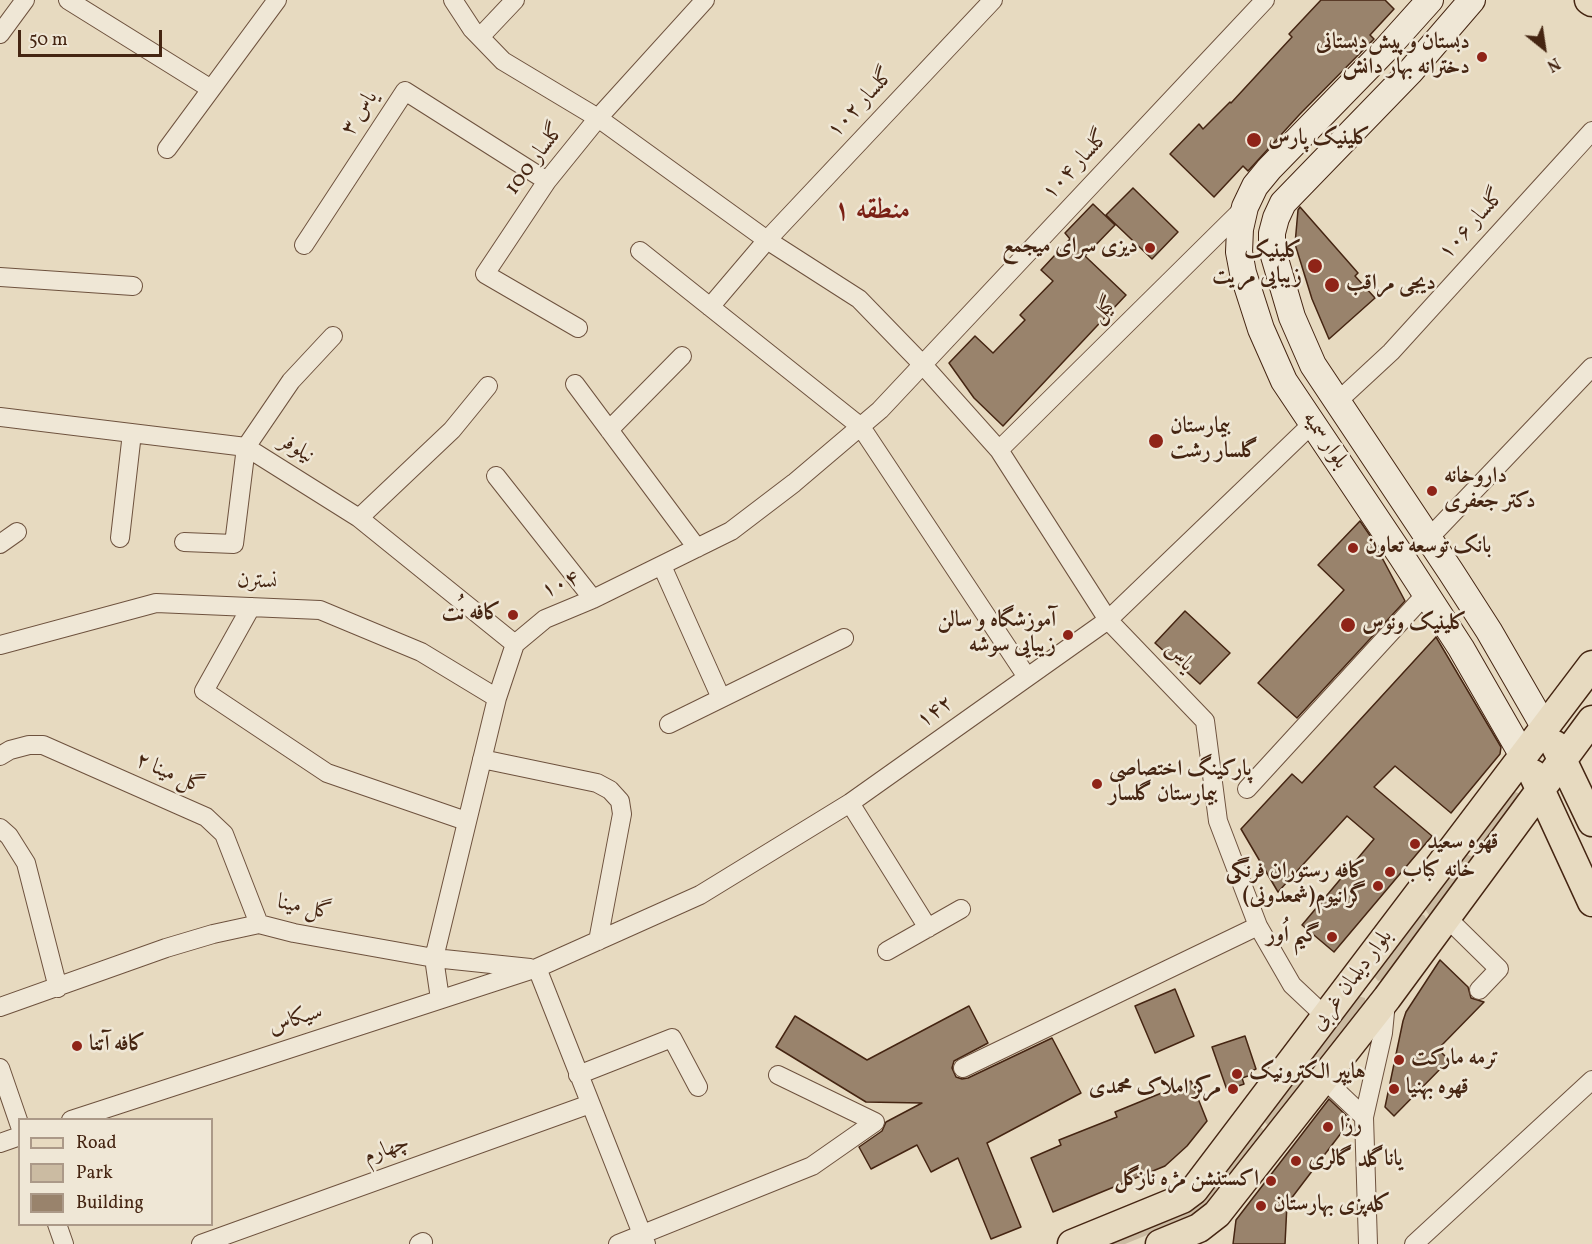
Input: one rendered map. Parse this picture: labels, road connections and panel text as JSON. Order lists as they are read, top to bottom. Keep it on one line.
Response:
{"streets":{"main road":["بلوار سمیه","بلوار دیلمان غربی"],"street":["گلسار ۱۰۲","یاس ۳","گلسار 100","گلسار ۱۰۴","گلسار ۱۰۶","گیل","نیلوفر","نسترن","۱۰۴","یاس","۱۴۲","گل مینا ۲","گل مینا","سیکاس","چهارم"]},"crossings":[["گلسار ۱۰۲","یاس"],["یاس ۳","گلسار 100"],["گلسار 100","یاس"],["گلسار ۱۰۴","۱۰۴"],["گلسار ۱۰۴","یاس"],["گلسار ۱۰۶","بلوار سمیه"],["گیل","بلوار سمیه"],["گیل","یاس"],["بلوار سمیه","۱۴۲"],["بلوار سمیه","بلوار دیلمان غربی"],["نیلوفر","۱۰۴"],["۱۰۴","یاس"],["یاس","۱۴۲"],["یاس","بلوار دیلمان غربی"],["۱۴۲","گل مینا"],["۱۴۲","سیکاس"],["گل مینا ۲","گل مینا"],["گل مینا","سیکاس"]],"districts":["منطقه ۱"],"places":["دبستان و پیش‌دبستانی دخترانه بهار دانش","کلینیک پارس","دیزی سرای میجمع","کلینیک زیبایی مریت","دیجی مراقب","بیمارستان گلسار رشت","داروخانه دکتر جعفری","بانک توسعه تعاون","کافه نُت","کلینیک ونوس","آموزشگاه و سالن زیبایی سوشه","پارکینگ اختصاصی بیمارستان گلسار","قهوه سعید","خانه کباب","کافه رستوران فرنگی گرانیوم(شمعدونی)","گیم اُور","کافه آتنا","ترمه مارکت","هایپر الکترونیک","مرکز املاک محمدی","قهوه بهنیا","رزا","یاناگلد گالری","اکستنشن مژه نازگل","کله‌پزی بهارستان"],"legend":["Road","Park","Building"],"scale_bar":"50 m","north":"bottom right"}
